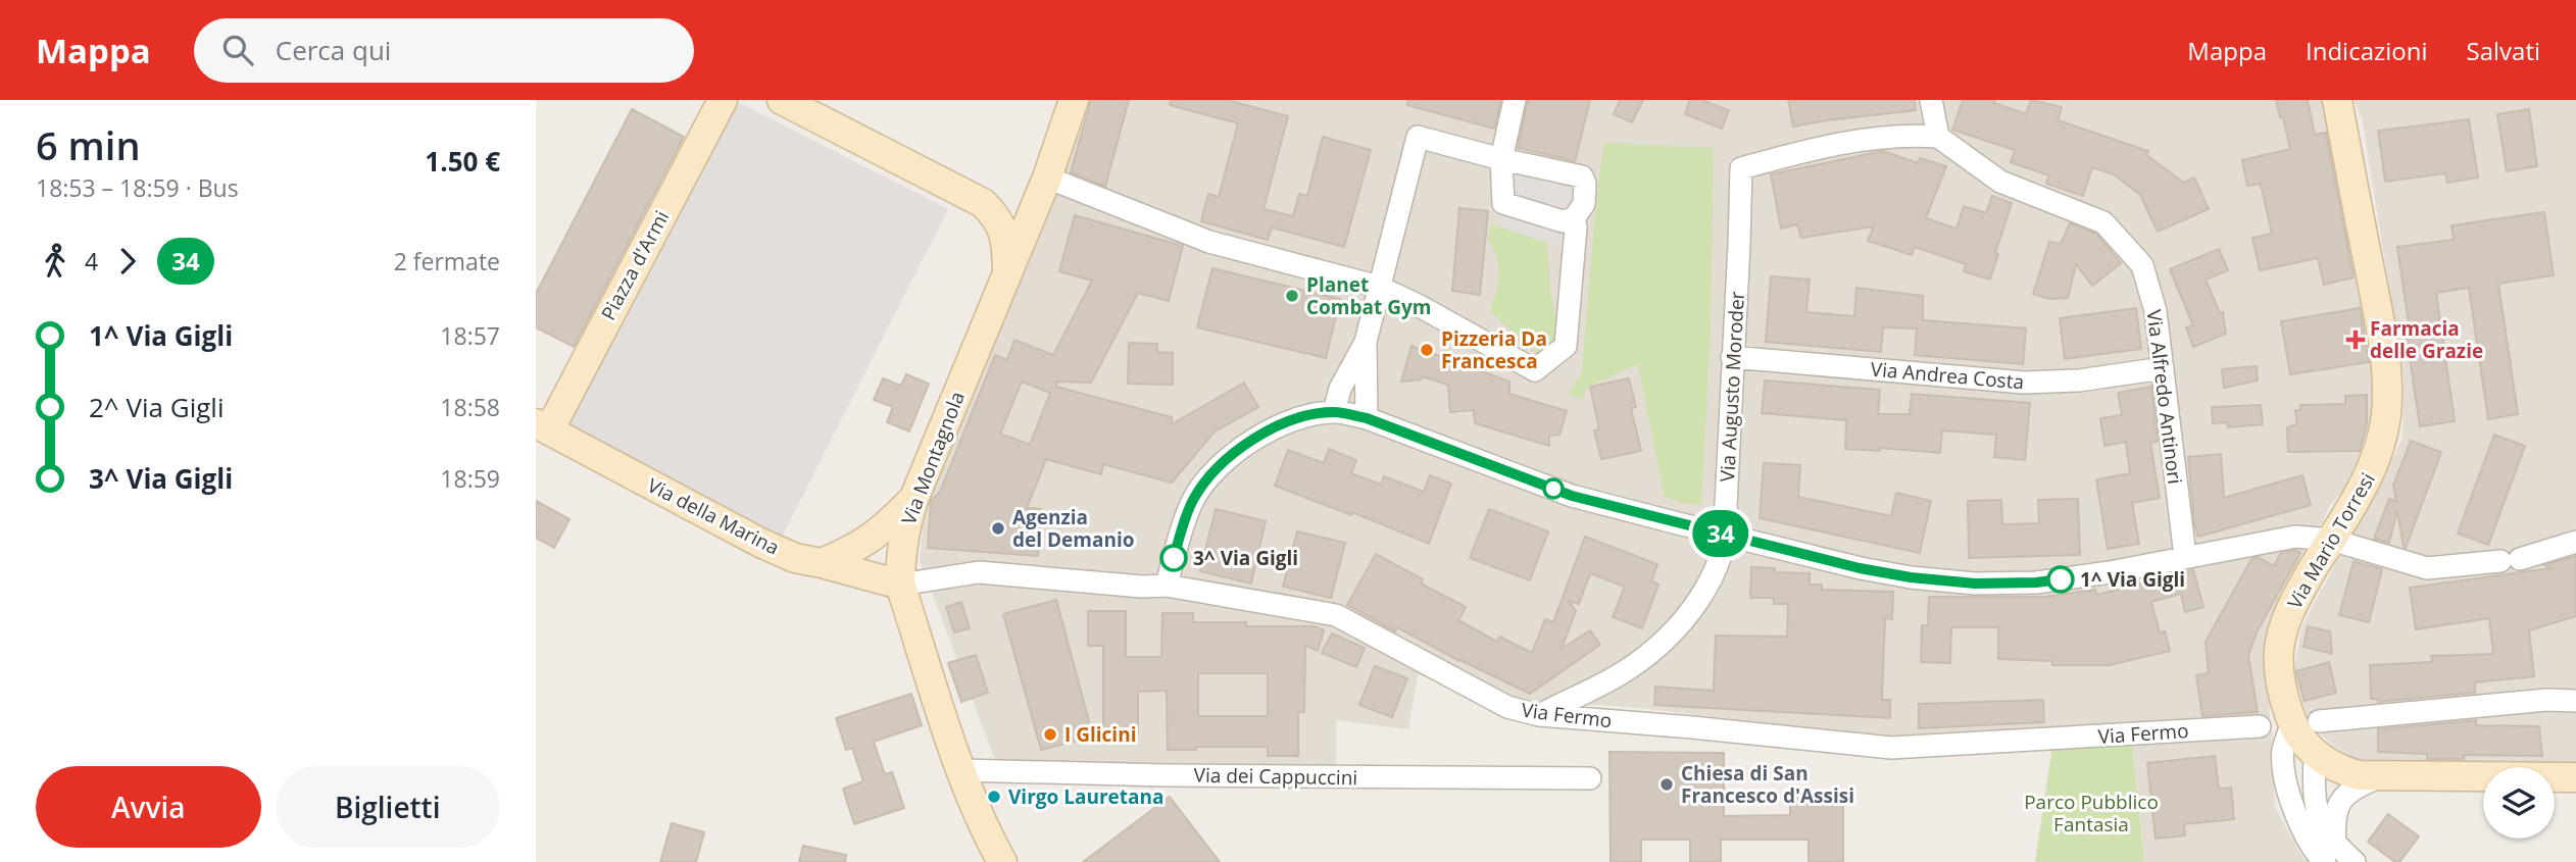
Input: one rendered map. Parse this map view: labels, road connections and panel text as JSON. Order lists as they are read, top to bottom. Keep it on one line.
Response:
{"streets":{"street":["Piazza d'Armi","Via Andrea Costa","Via Augusto Moroder","Via Alfredo Antinori","Via Montagnola","Via della Marina","Via Mario Torresi","Via Fermo","Via dei Cappuccini"]},"crossings":[["Piazza d'Armi","Via della Marina"],["Via Andrea Costa","Via Augusto Moroder"],["Via Andrea Costa","Via Alfredo Antinori"],["Via Augusto Moroder","Via Alfredo Antinori"],["Via Augusto Moroder","Via Fermo"],["Via Montagnola","Via della Marina"],["Via Montagnola","Via Fermo"],["Via Montagnola","Via dei Cappuccini"],["Via della Marina","Via Fermo"]],"parks":["Parco Pubblico Fantasia"],"places":{"other":["Planet Combat Gym","Pizzeria Da Francesca","Agenzia del Demanio","3^ Via Gigli","1^ Via Gigli","I Glicini","Chiesa di San Francesco d'Assisi","Virgo Lauretana"],"health":["Farmacia delle Grazie"]},"lines":["bus line 34"],"page":{"header":"Mappa","search":"Cerca qui","nav":["Mappa","Indicazioni","Salvati"],"heading":["6 min","18:53 – 18:59 · Bus","1.50 €"],"on_map":"34","legs":["4","34","2 fermate"],"list":[{"name":"1^ Via Gigli","value":"18:57"},{"name":"2^ Via Gigli","value":"18:58"},{"name":"3^ Via Gigli","value":"18:59"}],"buttons":["Avvia","Biglietti"]}}
